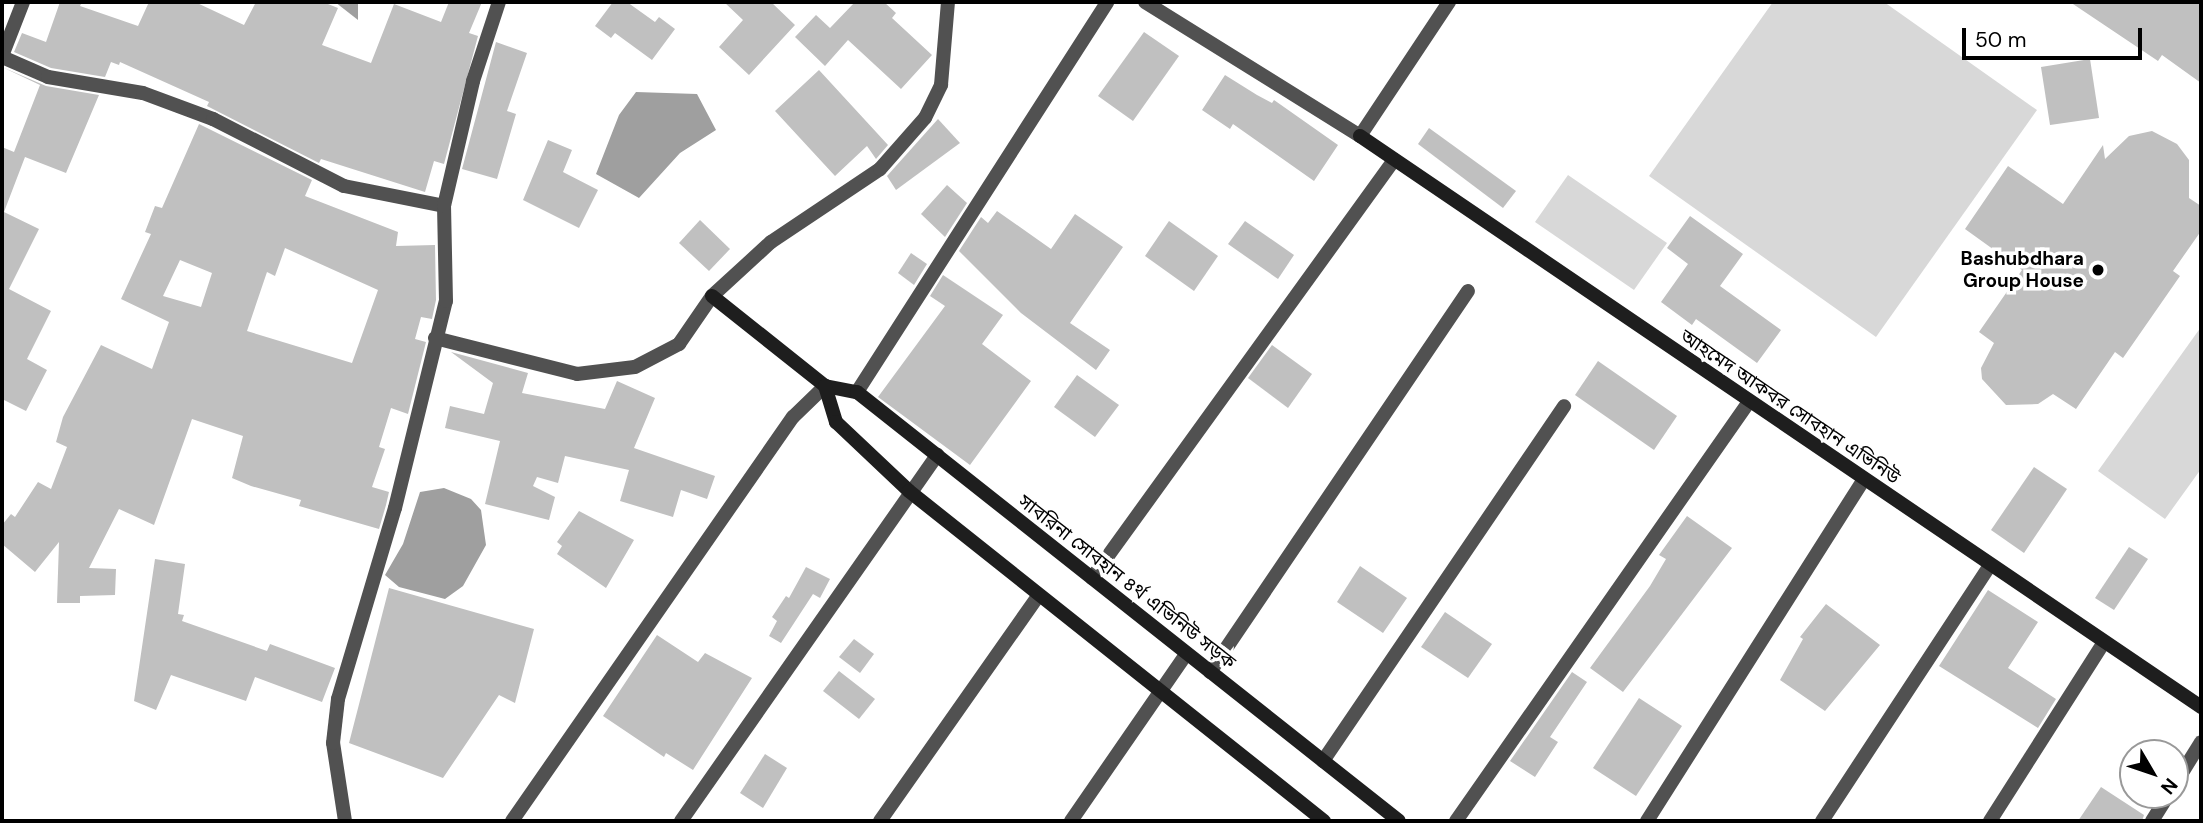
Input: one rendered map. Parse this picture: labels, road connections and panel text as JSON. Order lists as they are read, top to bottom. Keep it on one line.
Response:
{"streets":{"street":["আহমেদ আকবর সোবহান এভিনিউ","সাবরিনা সোবহান ৪র্থ এভিনিউ সড়ক"]},"places":["Bashubdhara Group House"],"scale_bar":"50 m","north":"bottom right"}
